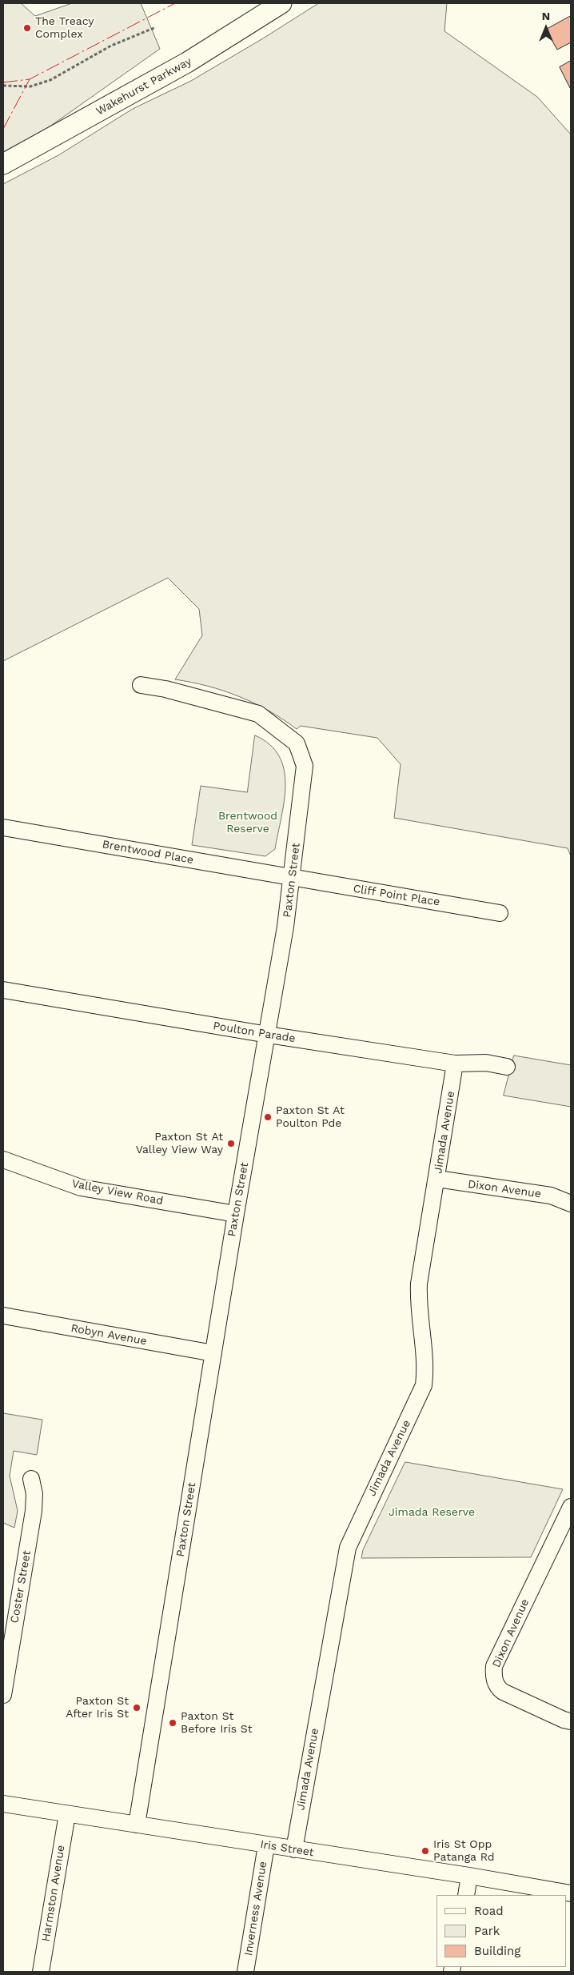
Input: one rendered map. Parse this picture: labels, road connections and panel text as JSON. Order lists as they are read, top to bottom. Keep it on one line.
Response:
{"streets":{"main road":["Wakehurst Parkway"],"street":["Brentwood Place","Paxton Street","Cliff Point Place","Poulton Parade","Jimada Avenue","Dixon Avenue","Valley View Road","Robyn Avenue","Coster Street","Iris Street","Harmston Avenue","Inverness Avenue"]},"crossings":[["Brentwood Place","Paxton Street"],["Brentwood Place","Cliff Point Place"],["Paxton Street","Cliff Point Place"],["Paxton Street","Poulton Parade"],["Paxton Street","Valley View Road"],["Paxton Street","Robyn Avenue"],["Paxton Street","Iris Street"],["Poulton Parade","Jimada Avenue"],["Jimada Avenue","Dixon Avenue"],["Jimada Avenue","Iris Street"],["Iris Street","Harmston Avenue"],["Iris Street","Inverness Avenue"]],"parks":["Brentwood Reserve","Jimada Reserve"],"places":["The Treacy Complex","Paxton St At Poulton Pde","Paxton St At Valley View Way","Paxton St After Iris St","Paxton St Before Iris St","Iris St Opp Patanga Rd"],"legend":["Road","Park","Building"],"north":"top"}
